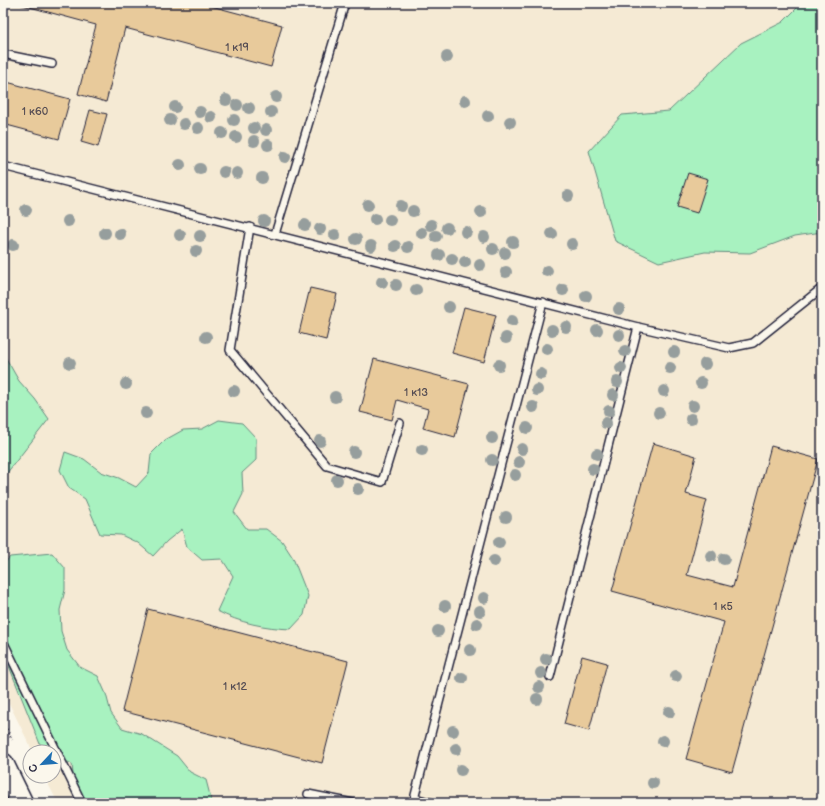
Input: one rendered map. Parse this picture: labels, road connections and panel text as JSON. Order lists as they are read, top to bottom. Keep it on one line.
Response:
{"house_numbers":["1 к19","1 к60","1 к13","1 к5","1 к12"],"north":"bottom left"}
